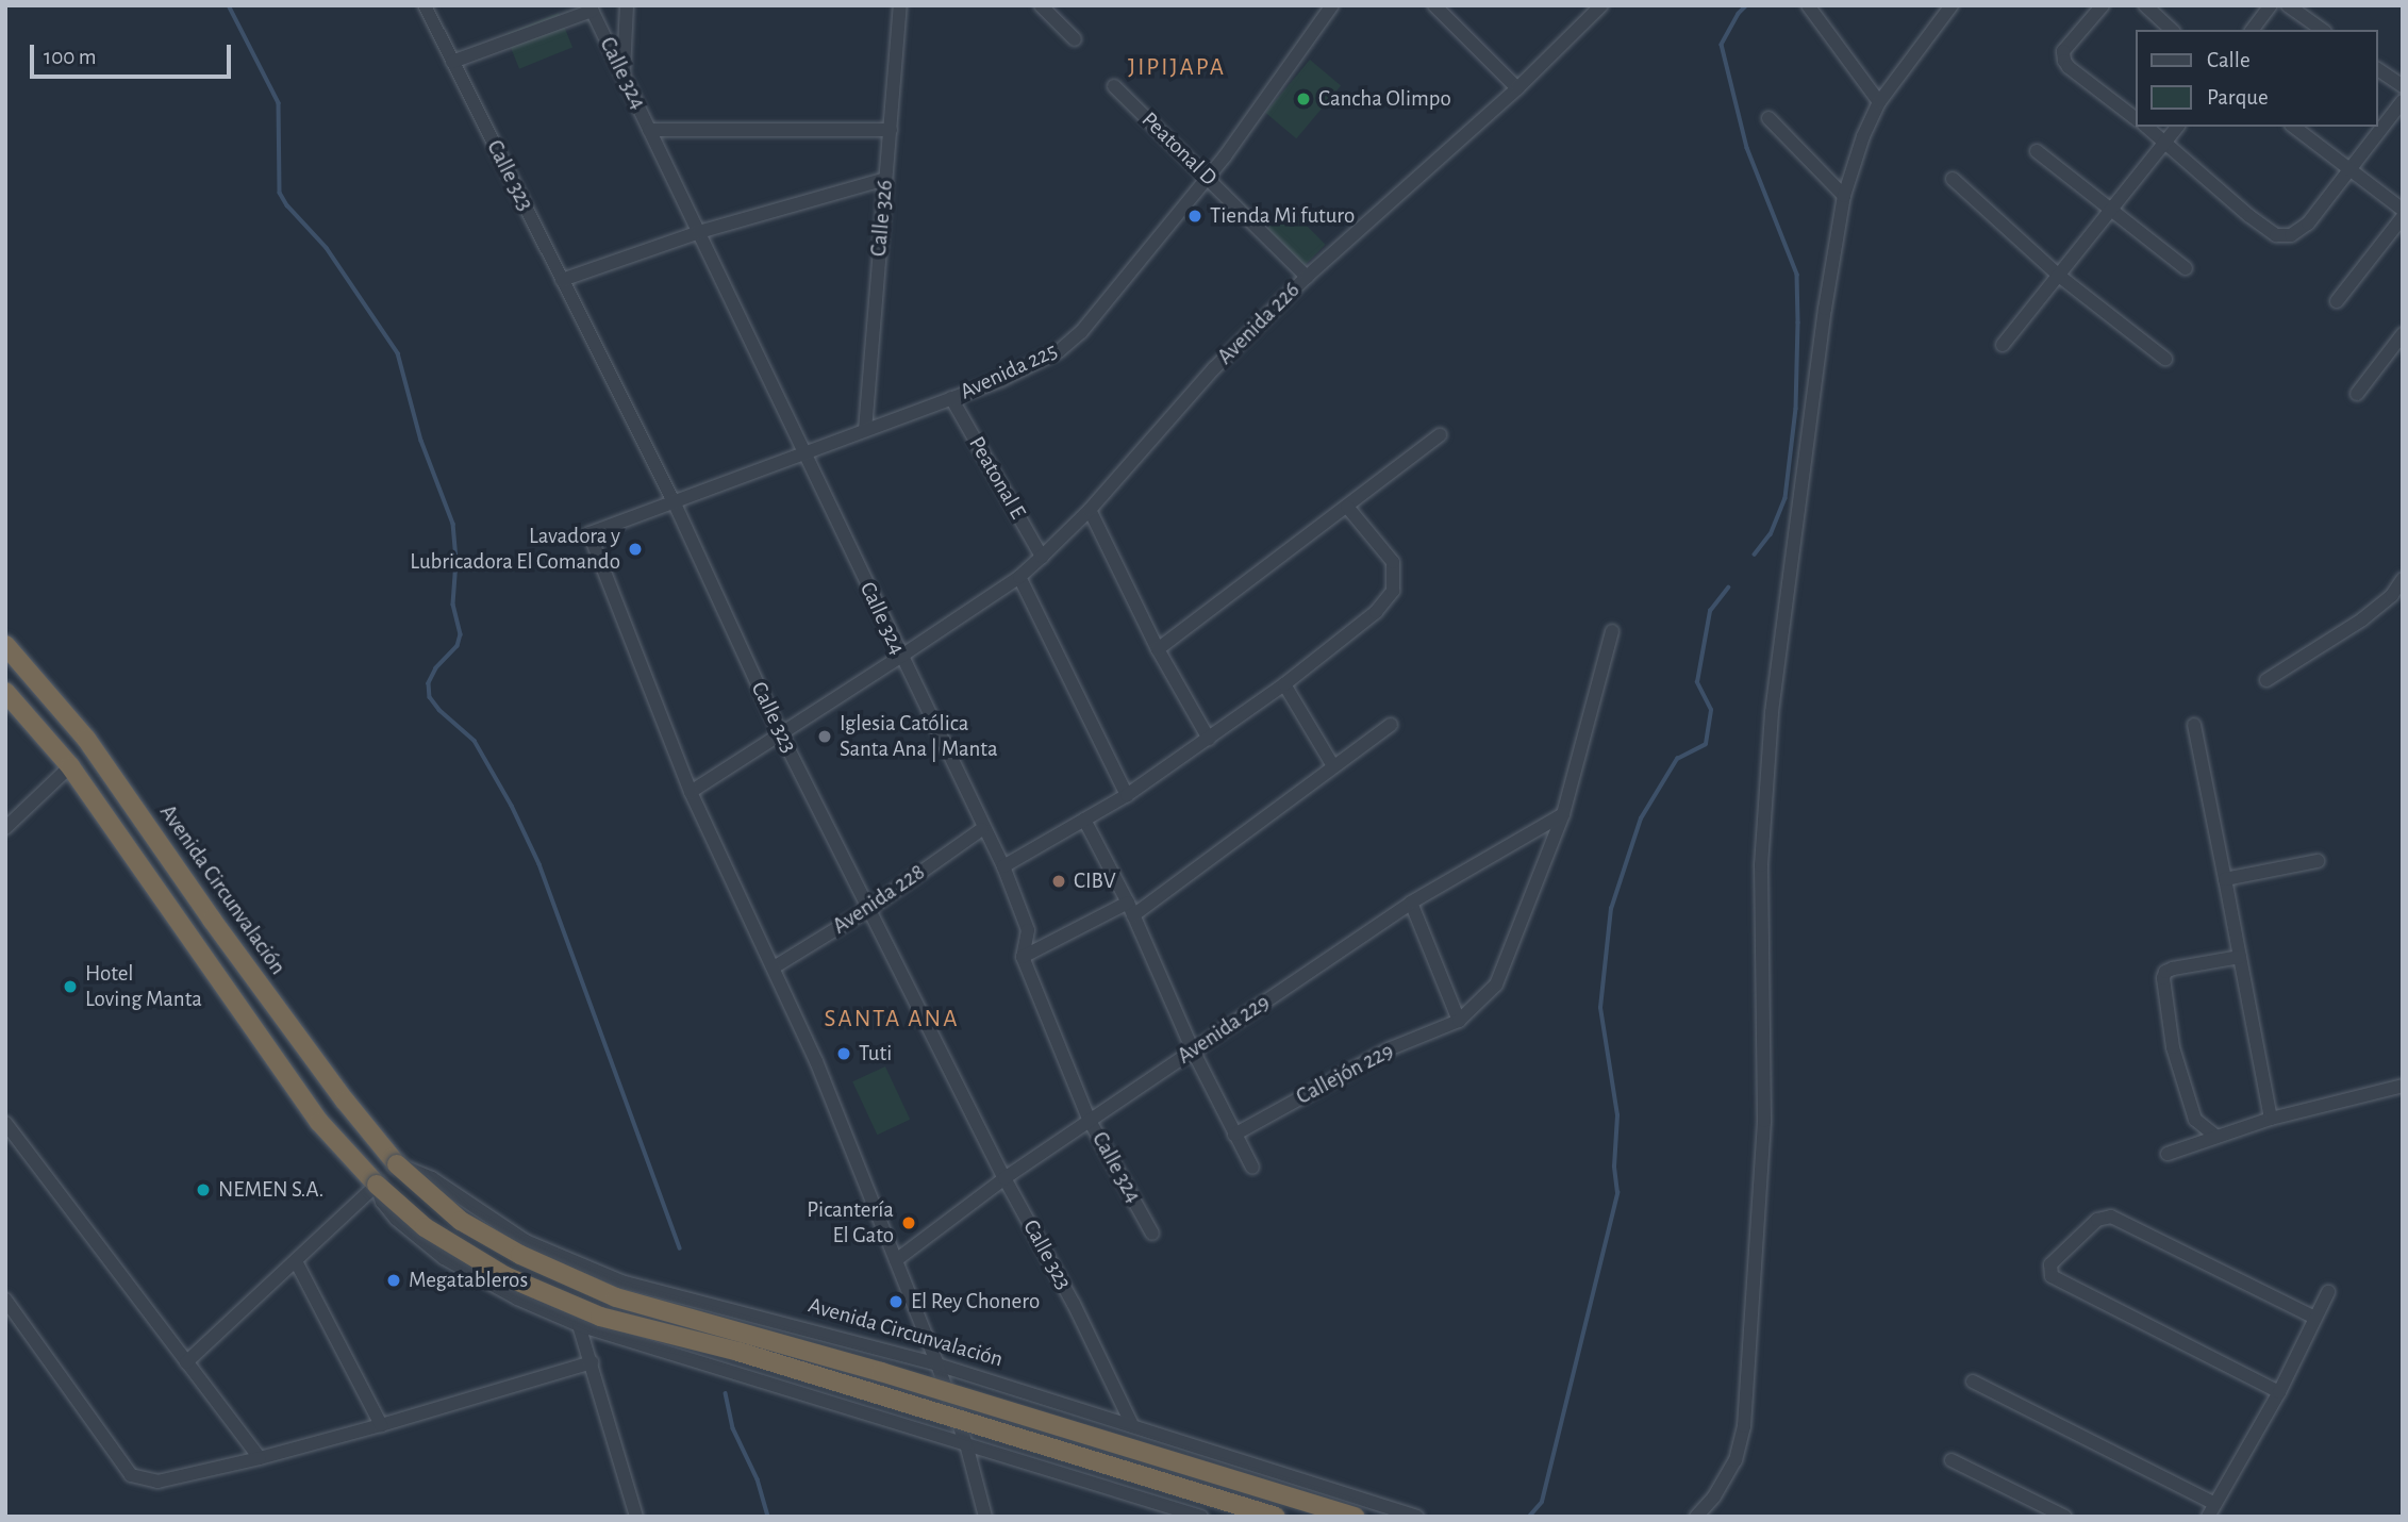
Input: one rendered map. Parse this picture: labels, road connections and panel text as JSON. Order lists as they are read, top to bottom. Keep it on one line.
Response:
{"streets":{"highway":["Avenida Circunvalación"],"street":["Calle 324","Peatonal D","Calle 323","Calle 326","Avenida 226","Avenida 225","Peatonal E","Avenida 228","Avenida 229","Callejón 229"]},"crossings":[["Calle 324","Avenida 226"],["Calle 324","Avenida 225"],["Calle 324","Avenida 228"],["Calle 324","Avenida 229"],["Peatonal D","Avenida 226"],["Peatonal D","Avenida 225"],["Calle 323","Avenida 226"],["Calle 323","Avenida 225"],["Calle 323","Avenida Circunvalación"],["Calle 323","Avenida 228"],["Calle 323","Avenida 229"],["Calle 326","Avenida 225"],["Avenida 226","Avenida 225"],["Avenida 226","Peatonal E"],["Avenida 225","Peatonal E"]],"districts":["JIPIJAPA","SANTA ANA"],"places":["Cancha Olimpo","Tienda Mi futuro","Lavadora y Lubricadora El Comando","Iglesia Católica Santa Ana | Manta","CIBV","Hotel Loving Manta","Tuti","NEMEN S.A.","Picantería El Gato","Megatableros","El Rey Chonero"],"legend":["Calle","Parque"],"scale_bar":"100 m"}
